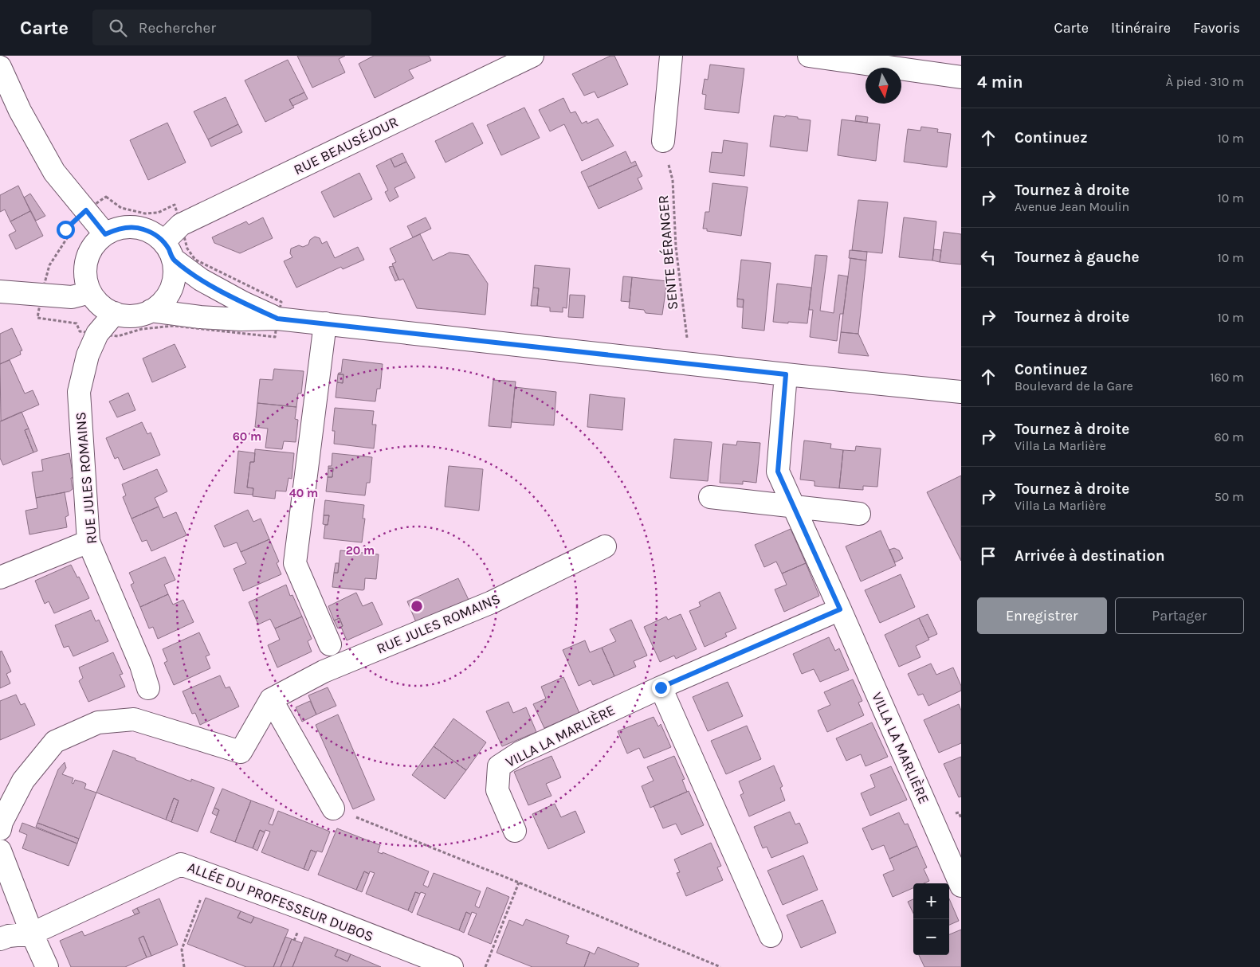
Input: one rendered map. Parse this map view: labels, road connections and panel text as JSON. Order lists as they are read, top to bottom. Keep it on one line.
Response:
{"streets":{"street":["RUE BEAUSÉJOUR","RUE JULES ROMAINS","VILLA LA MARLIÈRE","ALLÉE DU PROFESSEUR DUBOS"],"path":["SENTE BÉRANGER"]},"crossings":[["RUE BEAUSÉJOUR","RUE JULES ROMAINS"]],"north":"bottom","page":{"header":"Carte","search":"Rechercher","nav":["Carte","Itinéraire","Favoris"],"heading":["4 min","À pied · 310 m"],"list":[["Continuez","10 m"],["Tournez à droite","Avenue Jean Moulin","10 m"],["Tournez à gauche","10 m"],["Tournez à droite","10 m"],["Continuez","Boulevard de la Gare","160 m"],["Tournez à droite","Villa La Marlière","60 m"],["Tournez à droite","Villa La Marlière","50 m"],"Arrivée à destination"],"buttons":["Enregistrer","Partager"],"map_buttons":["+","−"]},"rings":["60 m","40 m","20 m"]}
